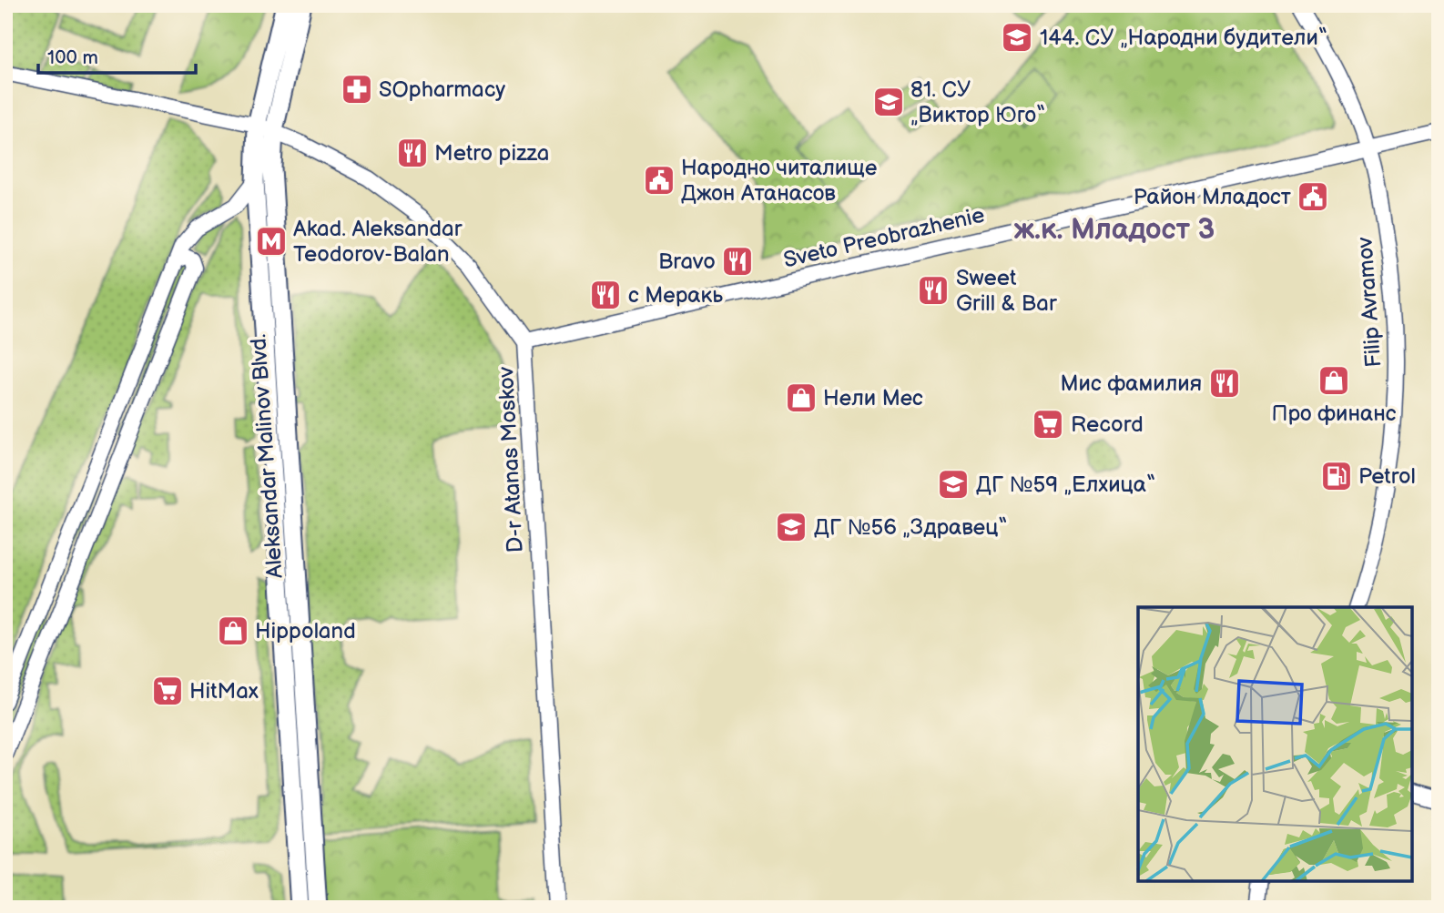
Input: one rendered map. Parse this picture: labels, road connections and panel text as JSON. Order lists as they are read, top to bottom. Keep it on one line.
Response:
{"streets":{"main road":["Aleksandar Malinov Blvd."],"street":["Sveto Preobrazhenie","Filip Avramov","D-r Atanas Moskov"]},"crossings":[["Sveto Preobrazhenie","Filip Avramov"],["Sveto Preobrazhenie","D-r Atanas Moskov"],["Aleksandar Malinov Blvd.","D-r Atanas Moskov"]],"districts":["ж.к. Младост 3"],"places":{"school or university":["144. СУ „Народни будители“","81. СУ „Виктор Юго“","ДГ №59 „Елхица“","ДГ №56 „Здравец“"],"pharmacy":["SOpharmacy"],"restaurant":["Metro pizza","Bravo","Sweet Grill & Bar","с Меракь","Мис фамилия"],"public building":["Народно читалище Джон Атанасов","Район Младост"],"metro station":["Akad. Aleksandar Teodorov-Balan"],"shop":["Про финанс","Нели Мес","Hippoland"],"supermarket":["Record","HitMax"],"fuel station":["Petrol"]},"scale_bar":"100 m"}
